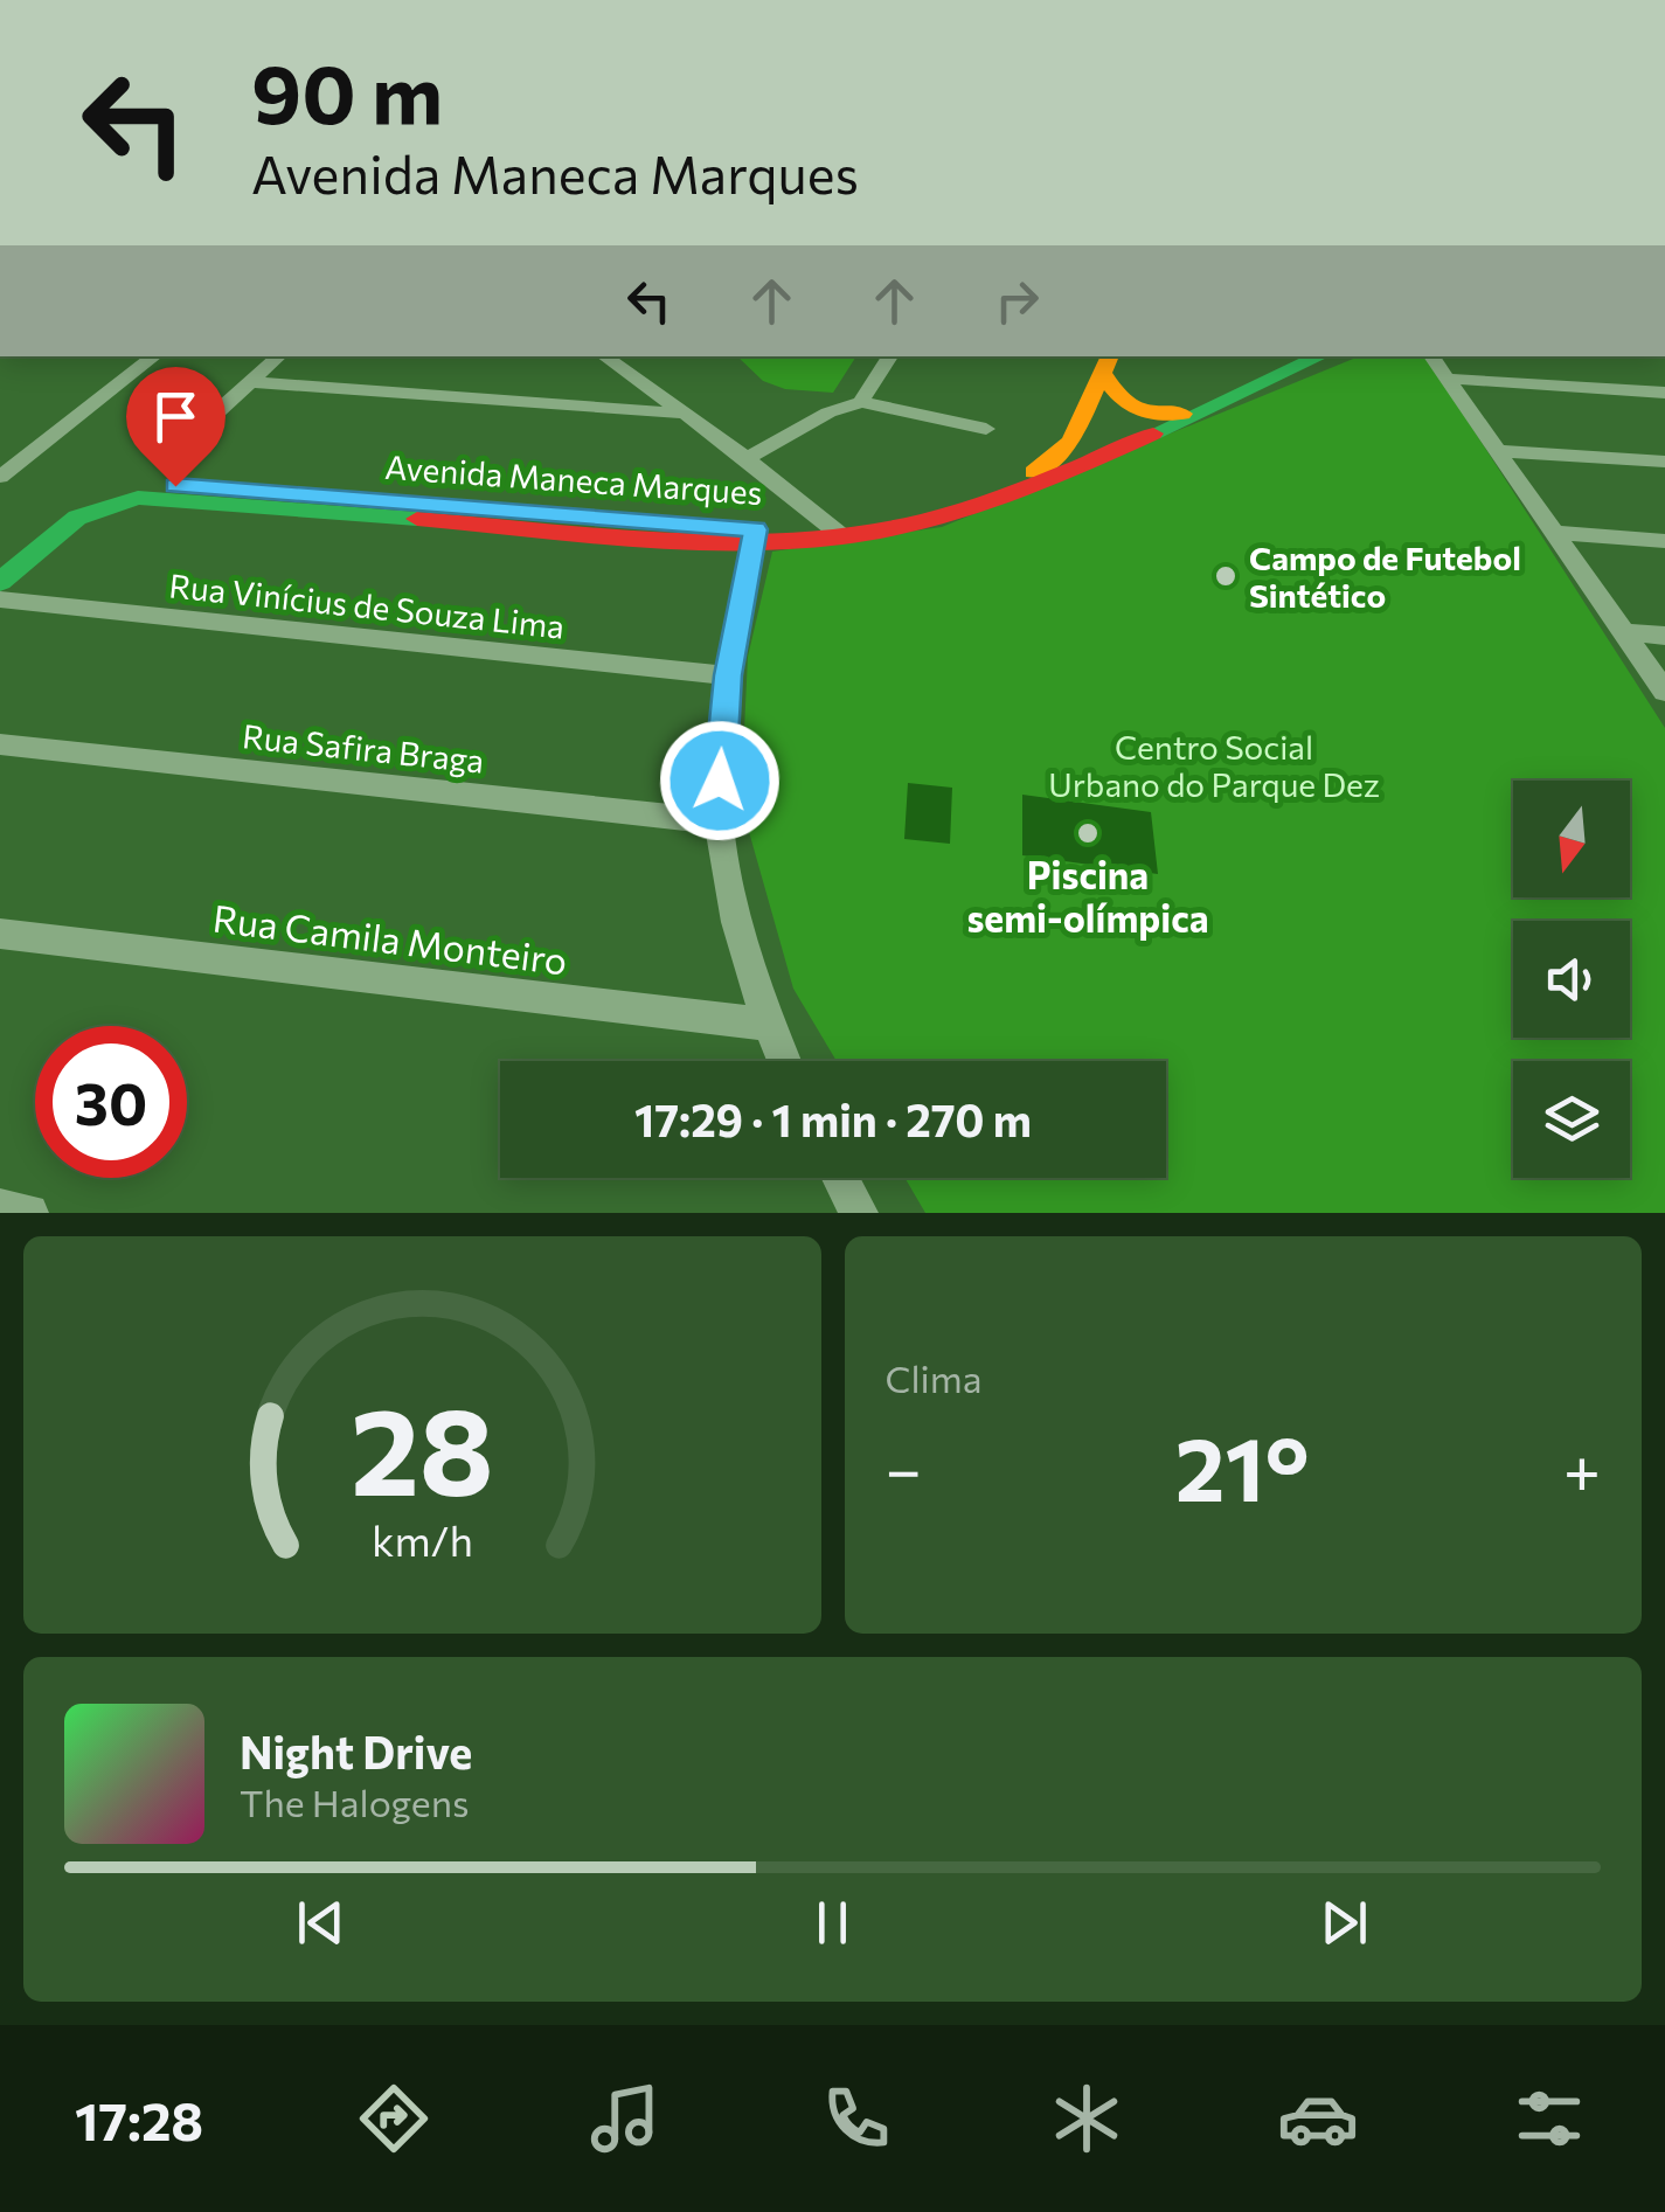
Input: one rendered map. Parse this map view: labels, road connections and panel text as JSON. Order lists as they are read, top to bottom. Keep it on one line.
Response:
{"streets":{"main road":["Avenida Maneca Marques"],"street":["Rua Vinícius de Souza Lima","Rua Safira Braga","Rua Camila Monteiro"]},"parks":["Centro Social Urbano do Parque Dez"],"places":["Campo de Futebol Sintético","Piscina semi-olímpica"],"north":"bottom","page":{"turn":["90 m","Avenida Maneca Marques"],"limit":"30","trip":"17:29 · 1 min · 270 m","tile":"Clima","heat":["−","21°","+"],"song":["Night Drive","The Halogens"],"tabs":"17:28","gauge":["28","km/h"]}}
